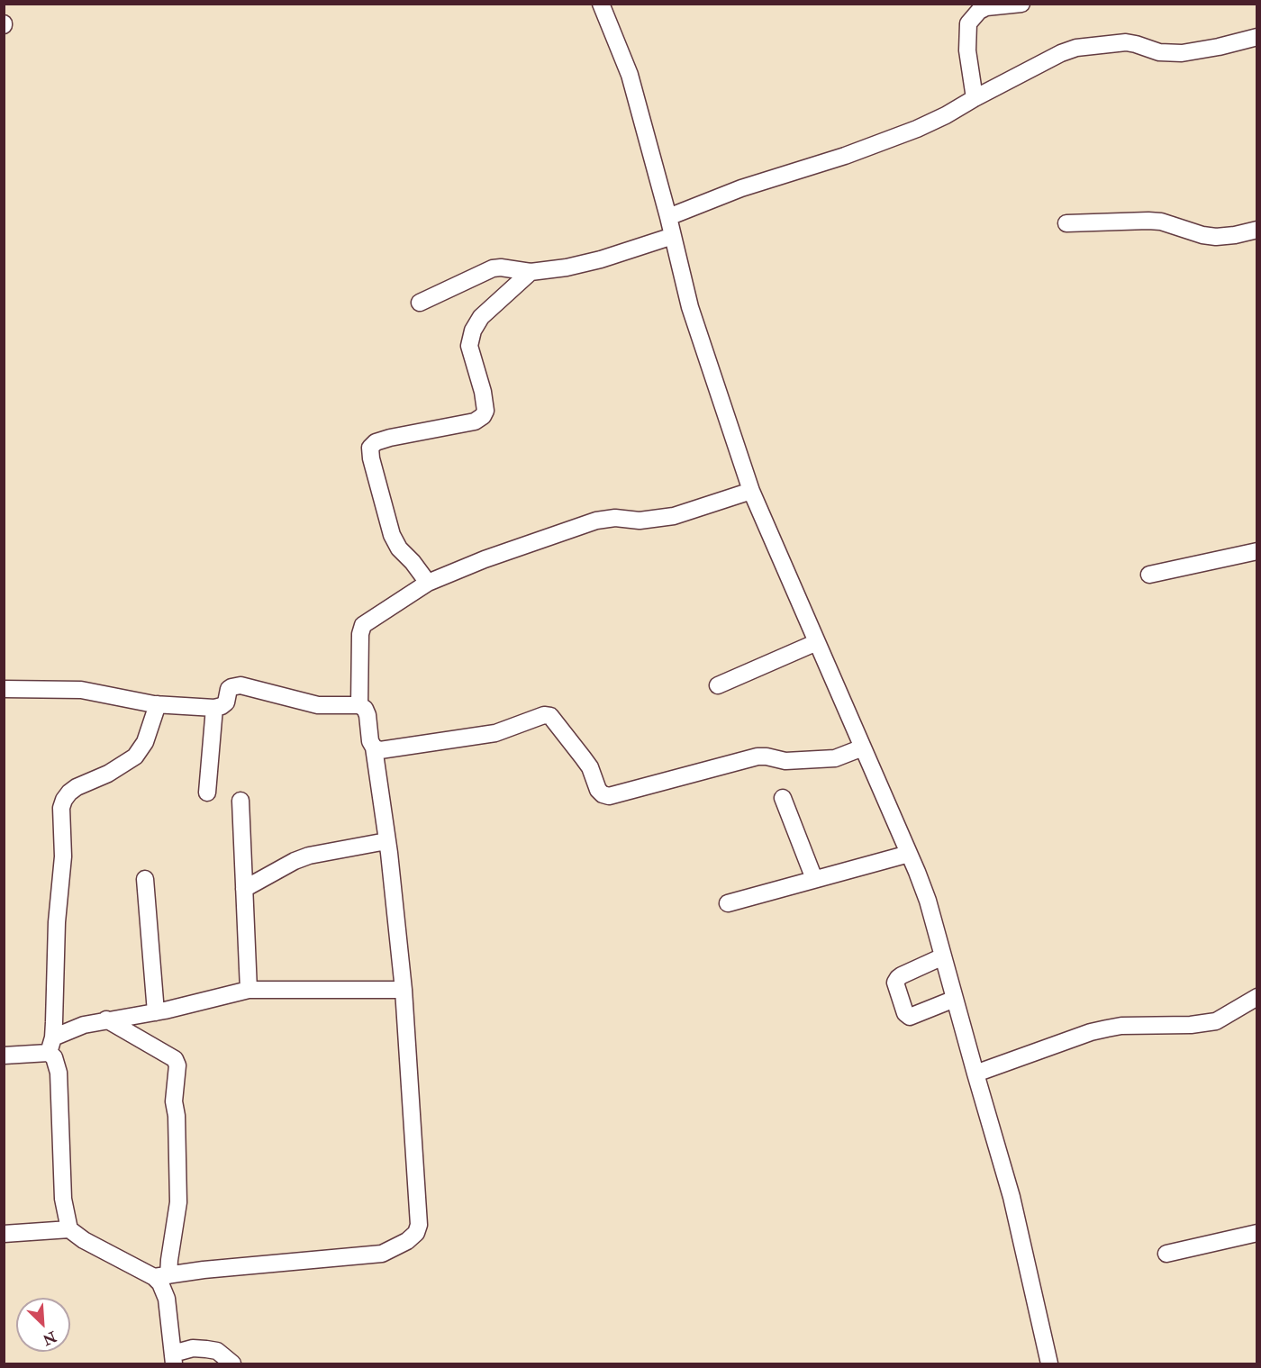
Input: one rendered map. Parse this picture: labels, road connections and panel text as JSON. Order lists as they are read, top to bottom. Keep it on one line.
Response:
{"north":"bottom right"}
